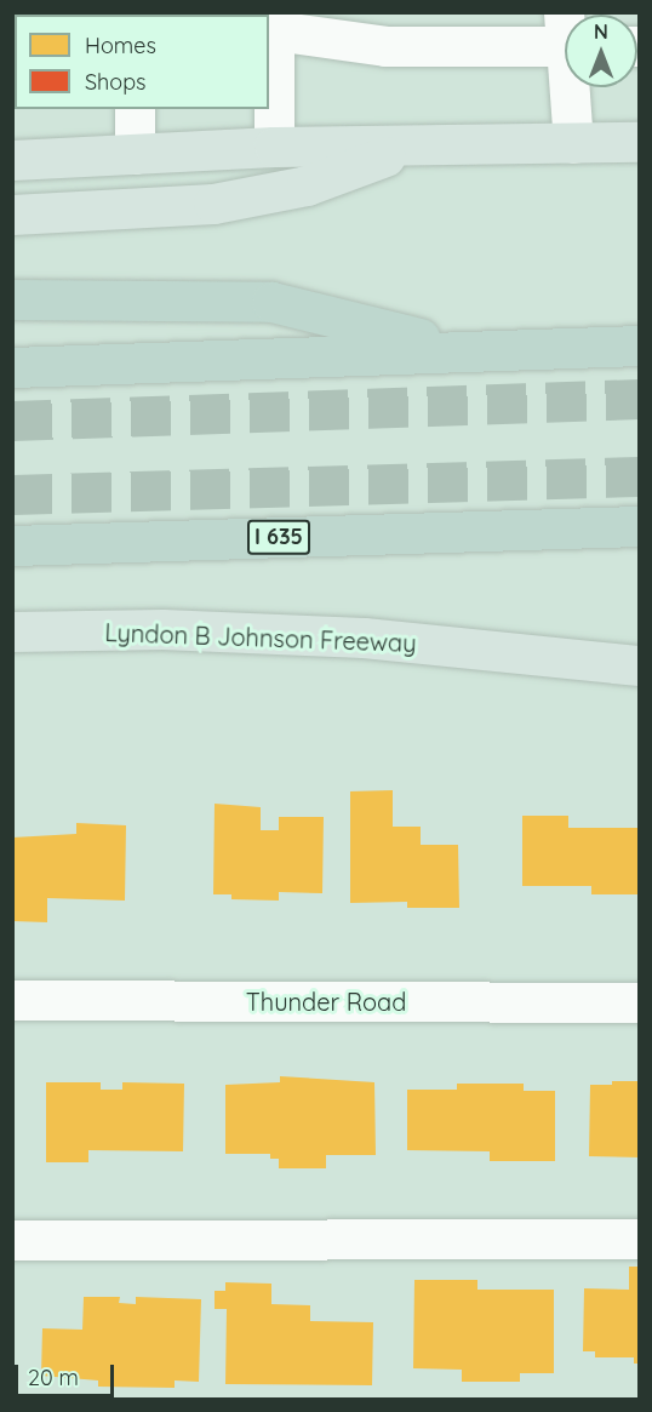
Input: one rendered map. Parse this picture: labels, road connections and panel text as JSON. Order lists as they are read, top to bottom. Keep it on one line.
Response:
{"streets":{"highway":["I 635"],"main road":["Lyndon B Johnson Freeway"],"street":["Thunder Road"]},"legend":["Homes","Shops"],"scale_bar":"20 m","north":"top"}
